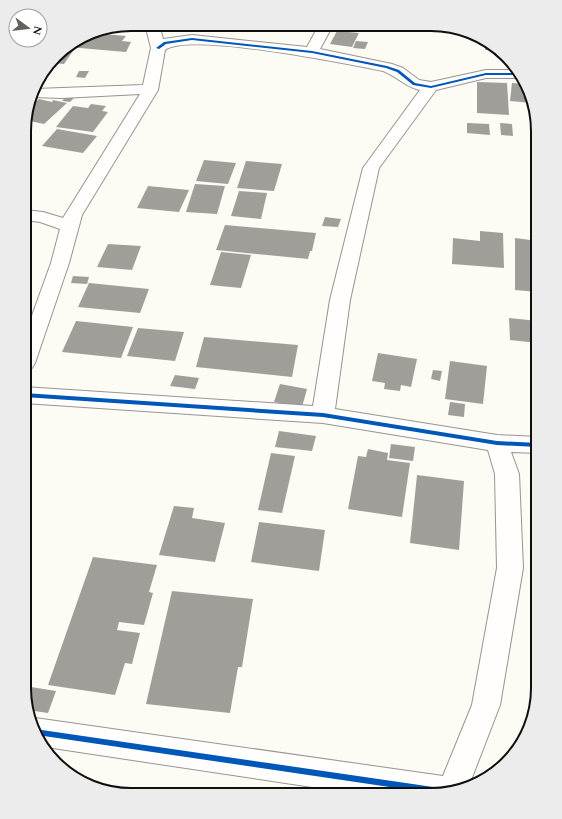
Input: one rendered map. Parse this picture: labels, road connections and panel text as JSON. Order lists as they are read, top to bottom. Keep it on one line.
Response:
{"north":"right"}
